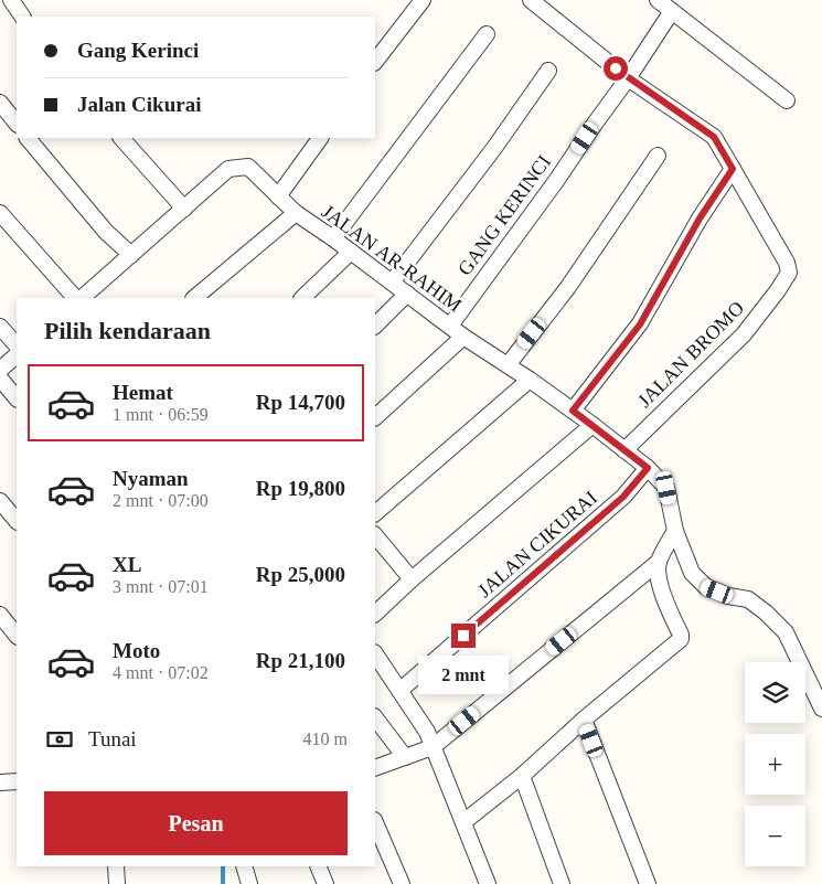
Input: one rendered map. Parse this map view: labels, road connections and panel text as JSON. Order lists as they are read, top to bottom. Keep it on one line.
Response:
{"streets":{"street":["GANG KERINCI","JALAN AR-RAHIM","JALAN BROMO","JALAN CIKURAI"]},"crossings":[["GANG KERINCI","JALAN AR-RAHIM"],["JALAN AR-RAHIM","JALAN BROMO"],["JALAN AR-RAHIM","JALAN CIKURAI"]],"page":{"banner":["Gang Kerinci","Jalan Cikurai"],"heading":"Pilih kendaraan","list":[{"name":"Hemat","note":"1 mnt · 06:59","value":"Rp 14,700"},{"name":"Nyaman","note":"2 mnt · 07:00","value":"Rp 19,800"},{"name":"XL","note":"3 mnt · 07:01","value":"Rp 25,000"},{"name":"Moto","note":"4 mnt · 07:02","value":"Rp 21,100"}],"bubble":"2 mnt","map_buttons":["+","−"],"pay":["Tunai","410 m"],"buttons":"Pesan"}}
